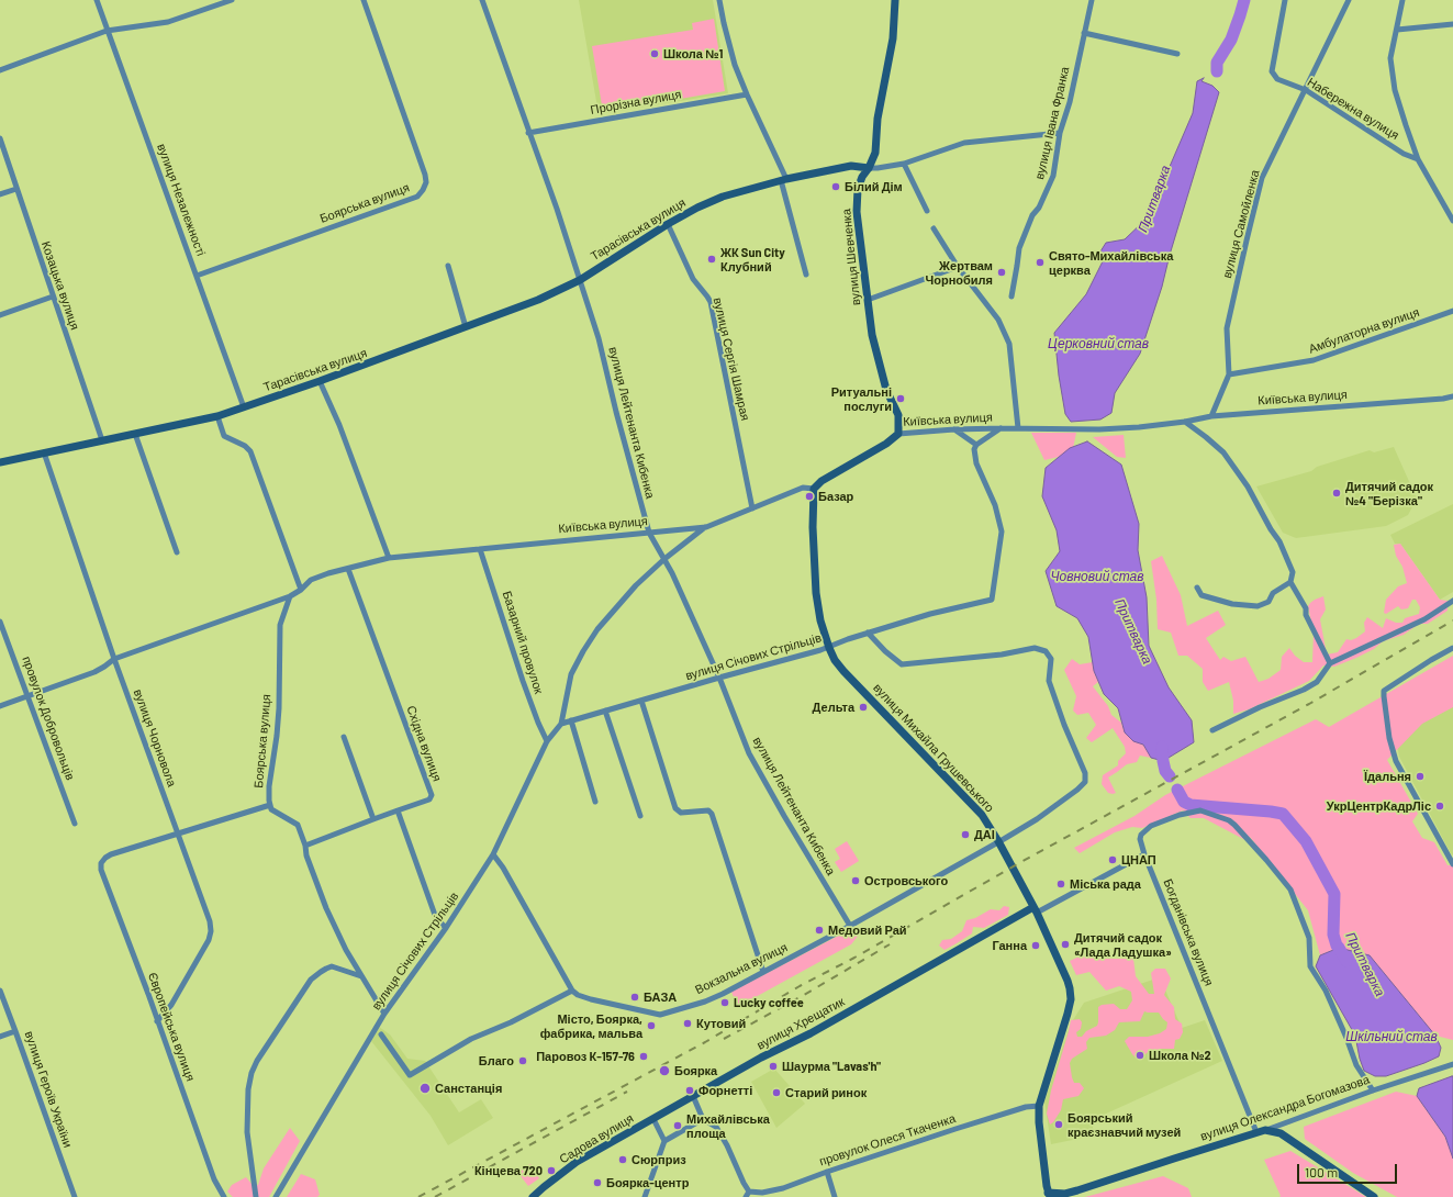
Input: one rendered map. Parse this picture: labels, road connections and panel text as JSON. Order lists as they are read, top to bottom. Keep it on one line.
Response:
{"streets":{"street":["Прорізна вулиця","Набережна вулиця","вулиця Івана Франка","вулиця Незалежності","Боярська вулиця","вулиця Самойленка","Тарасівська вулиця","вулиця Шевченка","Козацька вулиця","Амбулаторна вулиця","вулиця Сергія Шамрая","Київська вулиця","вулиця Лейтенанта Кибенка","Базарний провулок","вулиця Січових Стрільців","провулок Добровольців","вулиця Чорновола","Східна вулиця","вулиця Михайла Грушевського","Богданівська вулиця","Вокзальна вулиця","вулиця Хрещатик","Європейська вулиця","вулиця Героїв України","вулиця Олександра Богомазова","Садова вулиця","провулок Олеся Ткаченка"]},"crossings":[["Прорізна вулиця","вулиця Лейтенанта Кибенка"],["Набережна вулиця","вулиця Самойленка"],["вулиця Івана Франка","Тарасівська вулиця"],["вулиця Незалежності","Боярська вулиця"],["вулиця Незалежності","Тарасівська вулиця"],["Боярська вулиця","Київська вулиця"],["Боярська вулиця","вулиця Січових Стрільців"],["вулиця Самойленка","Амбулаторна вулиця"],["вулиця Самойленка","Київська вулиця"],["Тарасівська вулиця","вулиця Шевченка"],["Тарасівська вулиця","Козацька вулиця"],["Тарасівська вулиця","вулиця Сергія Шамрая"],["Тарасівська вулиця","вулиця Лейтенанта Кибенка"],["Тарасівська вулиця","вулиця Чорновола"],["вулиця Шевченка","Київська вулиця"],["вулиця Сергія Шамрая","Київська вулиця"],["Київська вулиця","вулиця Лейтенанта Кибенка"],["Київська вулиця","Базарний провулок"],["Київська вулиця","провулок Добровольців"],["Київська вулиця","вулиця Чорновола"],["Київська вулиця","Східна вулиця"],["Київська вулиця","вулиця Михайла Грушевського"],["вулиця Лейтенанта Кибенка","вулиця Січових Стрільців"],["вулиця Лейтенанта Кибенка","Вокзальна вулиця"],["Базарний провулок","вулиця Січових Стрільців"],["вулиця Січових Стрільців","вулиця Михайла Грушевського"],["вулиця Січових Стрільців","Вокзальна вулиця"],["вулиця Чорновола","Європейська вулиця"],["вулиця Михайла Грушевського","Вокзальна вулиця"],["вулиця Михайла Грушевського","вулиця Хрещатик"],["вулиця Михайла Грушевського","вулиця Олександра Богомазова"],["вулиця Михайла Грушевського","провулок Олеся Ткаченка"],["Богданівська вулиця","вулиця Олександра Богомазова"],["вулиця Хрещатик","Садова вулиця"]],"water":["Притварка","Церковний став","Човновий став","Шкільний став"],"places":["Школа №1","Білий Дім","ЖК Sun City Клубний","Свято-Михайлівська церква","Жертвам Чорнобиля","Ритуальні послуги","Дитячий садок №4 \"Берізка\"","Базар","Дельта","Їдальня","УкрЦентрКадрЛіс","ДАІ","ЦНАП","Островського","Міська рада","Медовий Рай","Дитячий садок «Лада Ладушка»","Ганна","БАЗА","Lucky coffee","Кутовий","Місто, Боярка, фабрика, мальва","Школа №2","Паровоз К-157-76","Благо","Шаурма \"Lavas'h\"","Боярка","Санстанція","Форнетті","Старий ринок","Боярський краєзнавчий музей","Михайлівська площа","Сюрприз","Кінцева 720","Боярка-центр"],"scale_bar":"100 m"}
